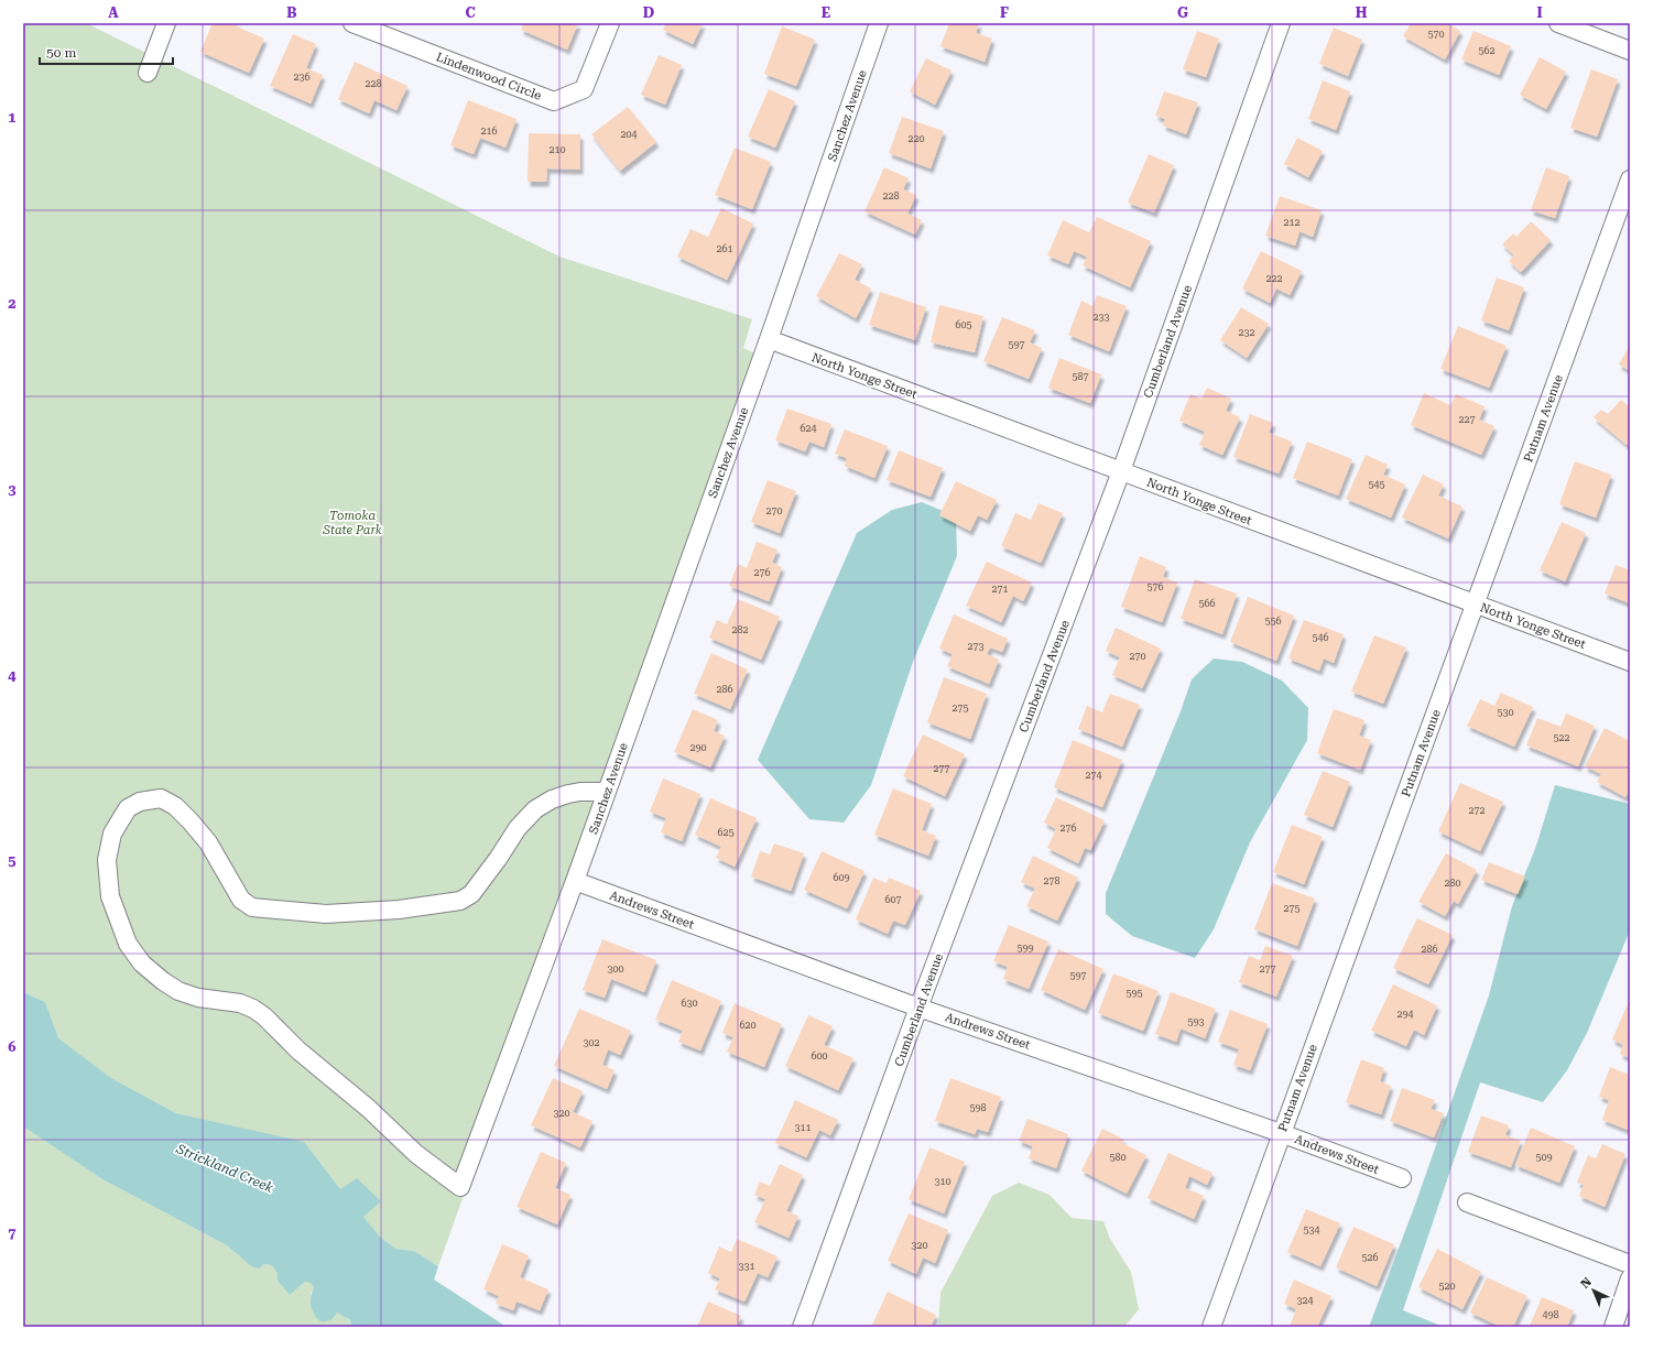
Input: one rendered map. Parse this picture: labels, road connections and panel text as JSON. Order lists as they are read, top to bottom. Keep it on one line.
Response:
{"streets":{"street":["Lindenwood Circle","Sanchez Avenue","Cumberland Avenue","North Yonge Street","Putnam Avenue","Andrews Street"]},"crossings":[["Sanchez Avenue","North Yonge Street"],["Sanchez Avenue","Andrews Street"],["Cumberland Avenue","North Yonge Street"],["Cumberland Avenue","Andrews Street"],["North Yonge Street","Putnam Avenue"],["Putnam Avenue","Andrews Street"]],"water":["Strickland Creek"],"parks":["Tomoka State Park"],"house_numbers":["570","562","236","228","216","204","220","210","228","212","261","222","233","605","232","597","587","227","624","545","270","276","576","271","566","556","282","546","273","270","286","275","530","522","290","277","274","272","276","625","609","278","280","607","275","599","286","300","277","597","595","630","294","593","620","302","600","598","320","311","580","509","310","534","320","526","331","520","324","498"],"scale_bar":"50 m","north":"top left","grid":{"columns":["A","B","C","D","E","F","G","H","I"],"rows":["1","2","3","4","5","6","7"]}}
